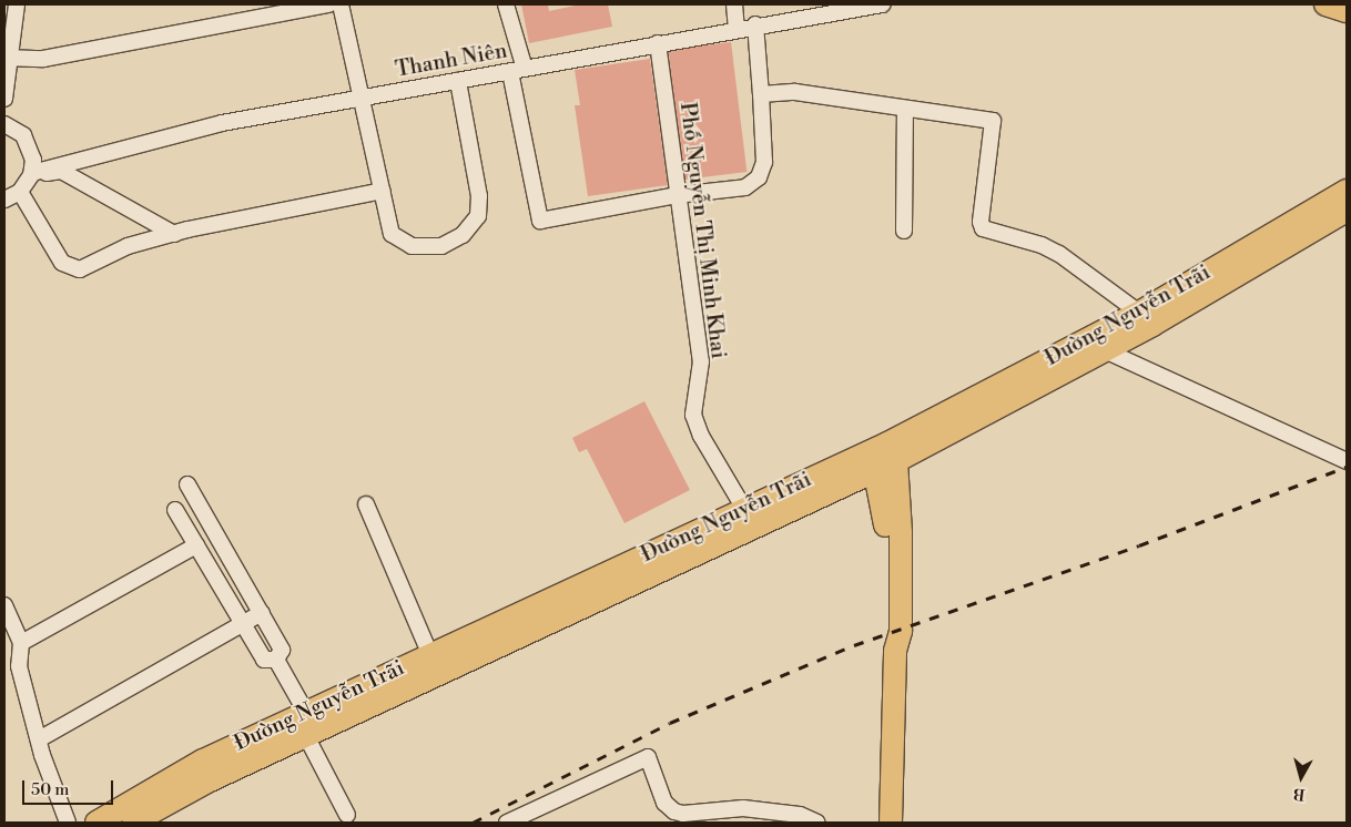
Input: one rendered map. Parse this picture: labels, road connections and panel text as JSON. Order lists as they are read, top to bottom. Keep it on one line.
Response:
{"streets":{"highway":["Đường Nguyễn Trãi"],"street":["Thanh Niên","Phố Nguyễn Thị Minh Khai"]},"crossings":[["Thanh Niên","Phố Nguyễn Thị Minh Khai"],["Phố Nguyễn Thị Minh Khai","Đường Nguyễn Trãi"]],"scale_bar":"50 m","north":"bottom"}
